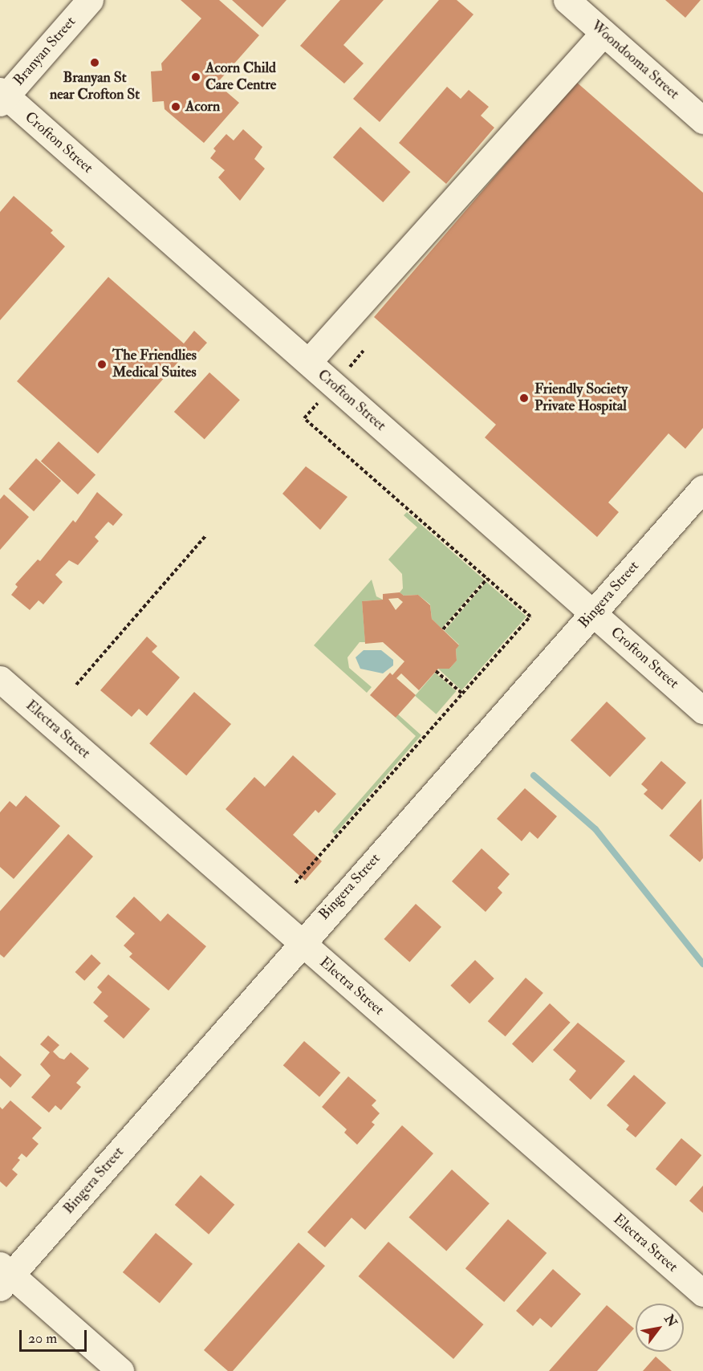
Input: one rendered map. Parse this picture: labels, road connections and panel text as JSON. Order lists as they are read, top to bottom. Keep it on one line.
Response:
{"streets":{"street":["Branyan Street","Woondooma Street","Crofton Street","Bingera Street","Electra Street"]},"crossings":[["Branyan Street","Crofton Street"],["Crofton Street","Bingera Street"],["Bingera Street","Electra Street"]],"places":["Branyan St near Crofton St","Acorn Child Care Centre","Acorn","The Friendlies Medical Suites","Friendly Society Private Hospital"],"scale_bar":"20 m","north":"top right"}
